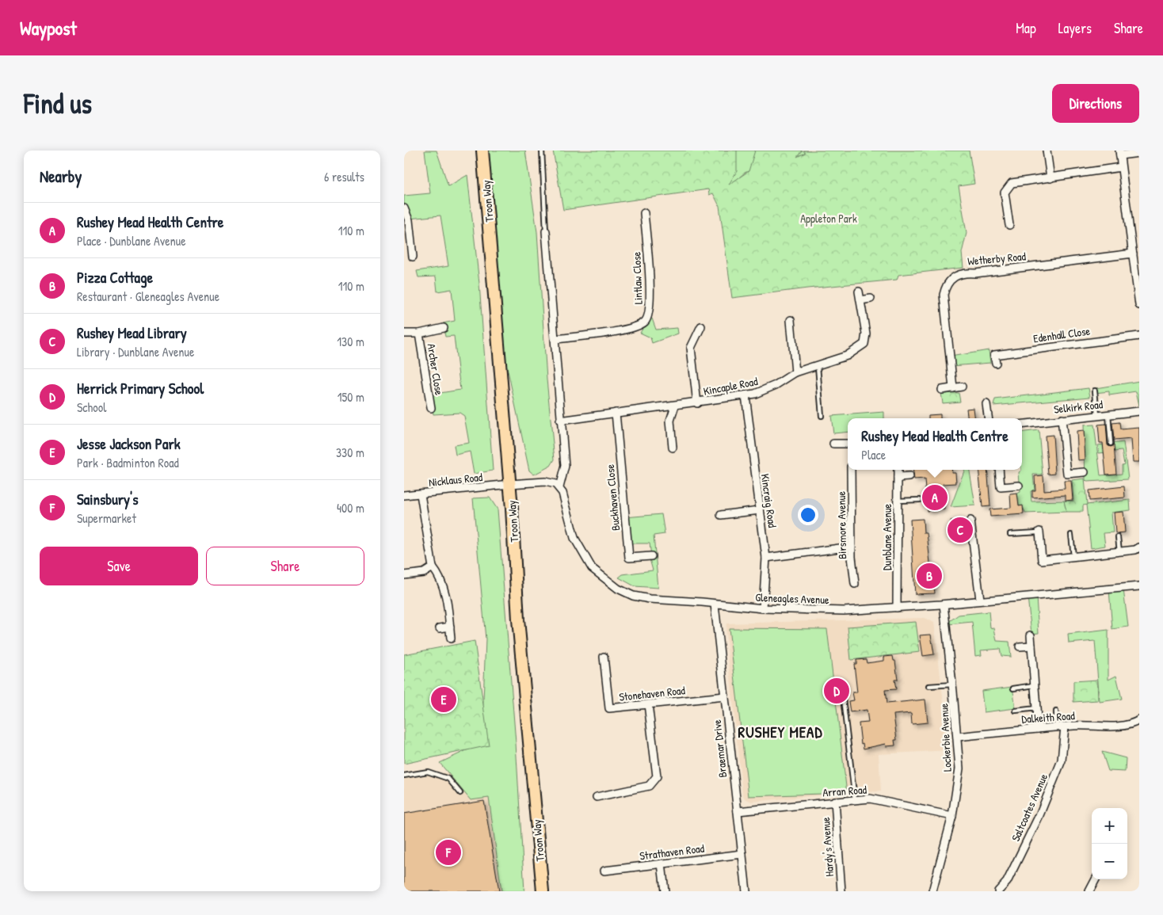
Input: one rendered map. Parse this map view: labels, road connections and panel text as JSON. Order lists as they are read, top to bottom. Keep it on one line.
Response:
{"streets":{"highway":["Troon Way"],"street":["Wetherby Road","Lintlaw Close","Edenhall Close","Archer Close","Kincaple Road","Selkirk Road","Nicklaus Road","Buckhaven Close","Kincraig Road","Birsmore Avenue","Dunblane Avenue","Gleneagles Avenue","Stonehaven Road","Dalkeith Road","Lockerbie Avenue","Braemar Drive","Arran Road","Saltcoates Avenue","Hardy's Avenue","Strathaven Road"]},"crossings":[["Troon Way","Nicklaus Road"],["Kincaple Road","Buckhaven Close"],["Kincaple Road","Kincraig Road"],["Kincraig Road","Gleneagles Avenue"],["Dunblane Avenue","Gleneagles Avenue"],["Gleneagles Avenue","Lockerbie Avenue"],["Gleneagles Avenue","Braemar Drive"],["Stonehaven Road","Braemar Drive"],["Dalkeith Road","Lockerbie Avenue"],["Dalkeith Road","Saltcoates Avenue"],["Lockerbie Avenue","Arran Road"],["Braemar Drive","Arran Road"],["Braemar Drive","Strathaven Road"],["Arran Road","Hardy's Avenue"]],"districts":["RUSHEY MEAD"],"parks":["Appleton Park"],"page":{"header":"Waypost","nav":["Map","Layers","Share"],"buttons":["Directions",["Save","Share"]],"title":"Find us","heading":["Nearby","6 results"],"list":[{"mark":"A","name":"Rushey Mead Health Centre","note":"Place · Dunblane Avenue","value":"110 m"},{"mark":"B","name":"Pizza Cottage","note":"Restaurant · Gleneagles Avenue","value":"110 m"},{"mark":"C","name":"Rushey Mead Library","note":"Library · Dunblane Avenue","value":"130 m"},{"mark":"D","name":"Herrick Primary School","note":"School","value":"150 m"},{"mark":"E","name":"Jesse Jackson Park","note":"Park · Badminton Road","value":"330 m"},{"mark":"F","name":"Sainsbury's","note":"Supermarket","value":"400 m"}],"popup":["Rushey Mead Health Centre","Place"],"pins":["A","C","B","D","E","F"],"map_buttons":["+","−"]}}
